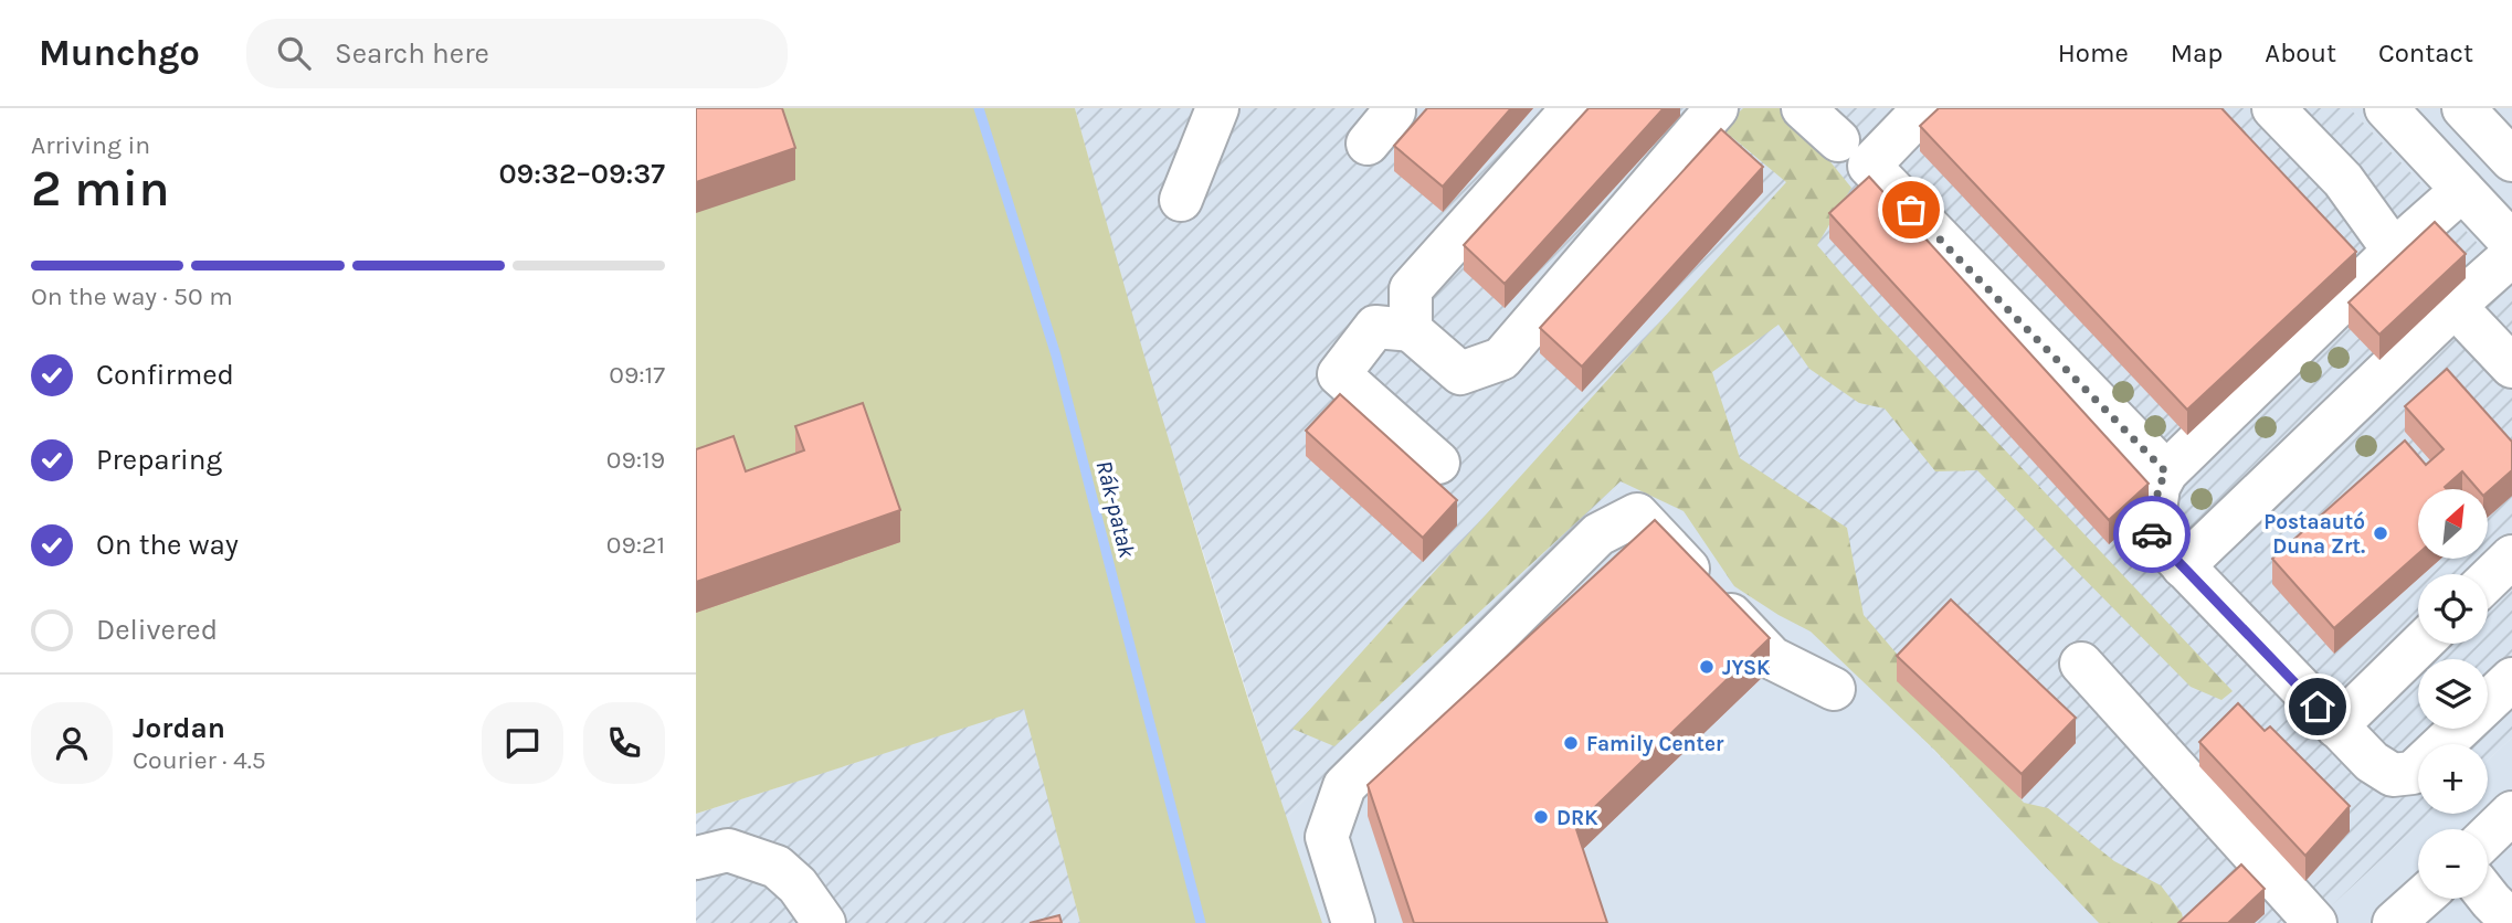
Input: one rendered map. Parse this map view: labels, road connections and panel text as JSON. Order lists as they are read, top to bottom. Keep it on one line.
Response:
{"water":["Rák-patak"],"places":["Postaautó Duna Zrt.","JYSK","Family Center","DRK"],"north":"top right","page":{"header":"Munchgo","search":"Search here","nav":["Home","Map","About","Contact"],"heading":["2 min","Arriving in","09:32–09:37"],"panel":["Jordan","Courier · 4.5"],"bar":"On the way · 50 m","list":[["Confirmed","09:17"],["Preparing","09:19"],["On the way","09:21"],"Delivered"],"map_buttons":["+","−"]}}
